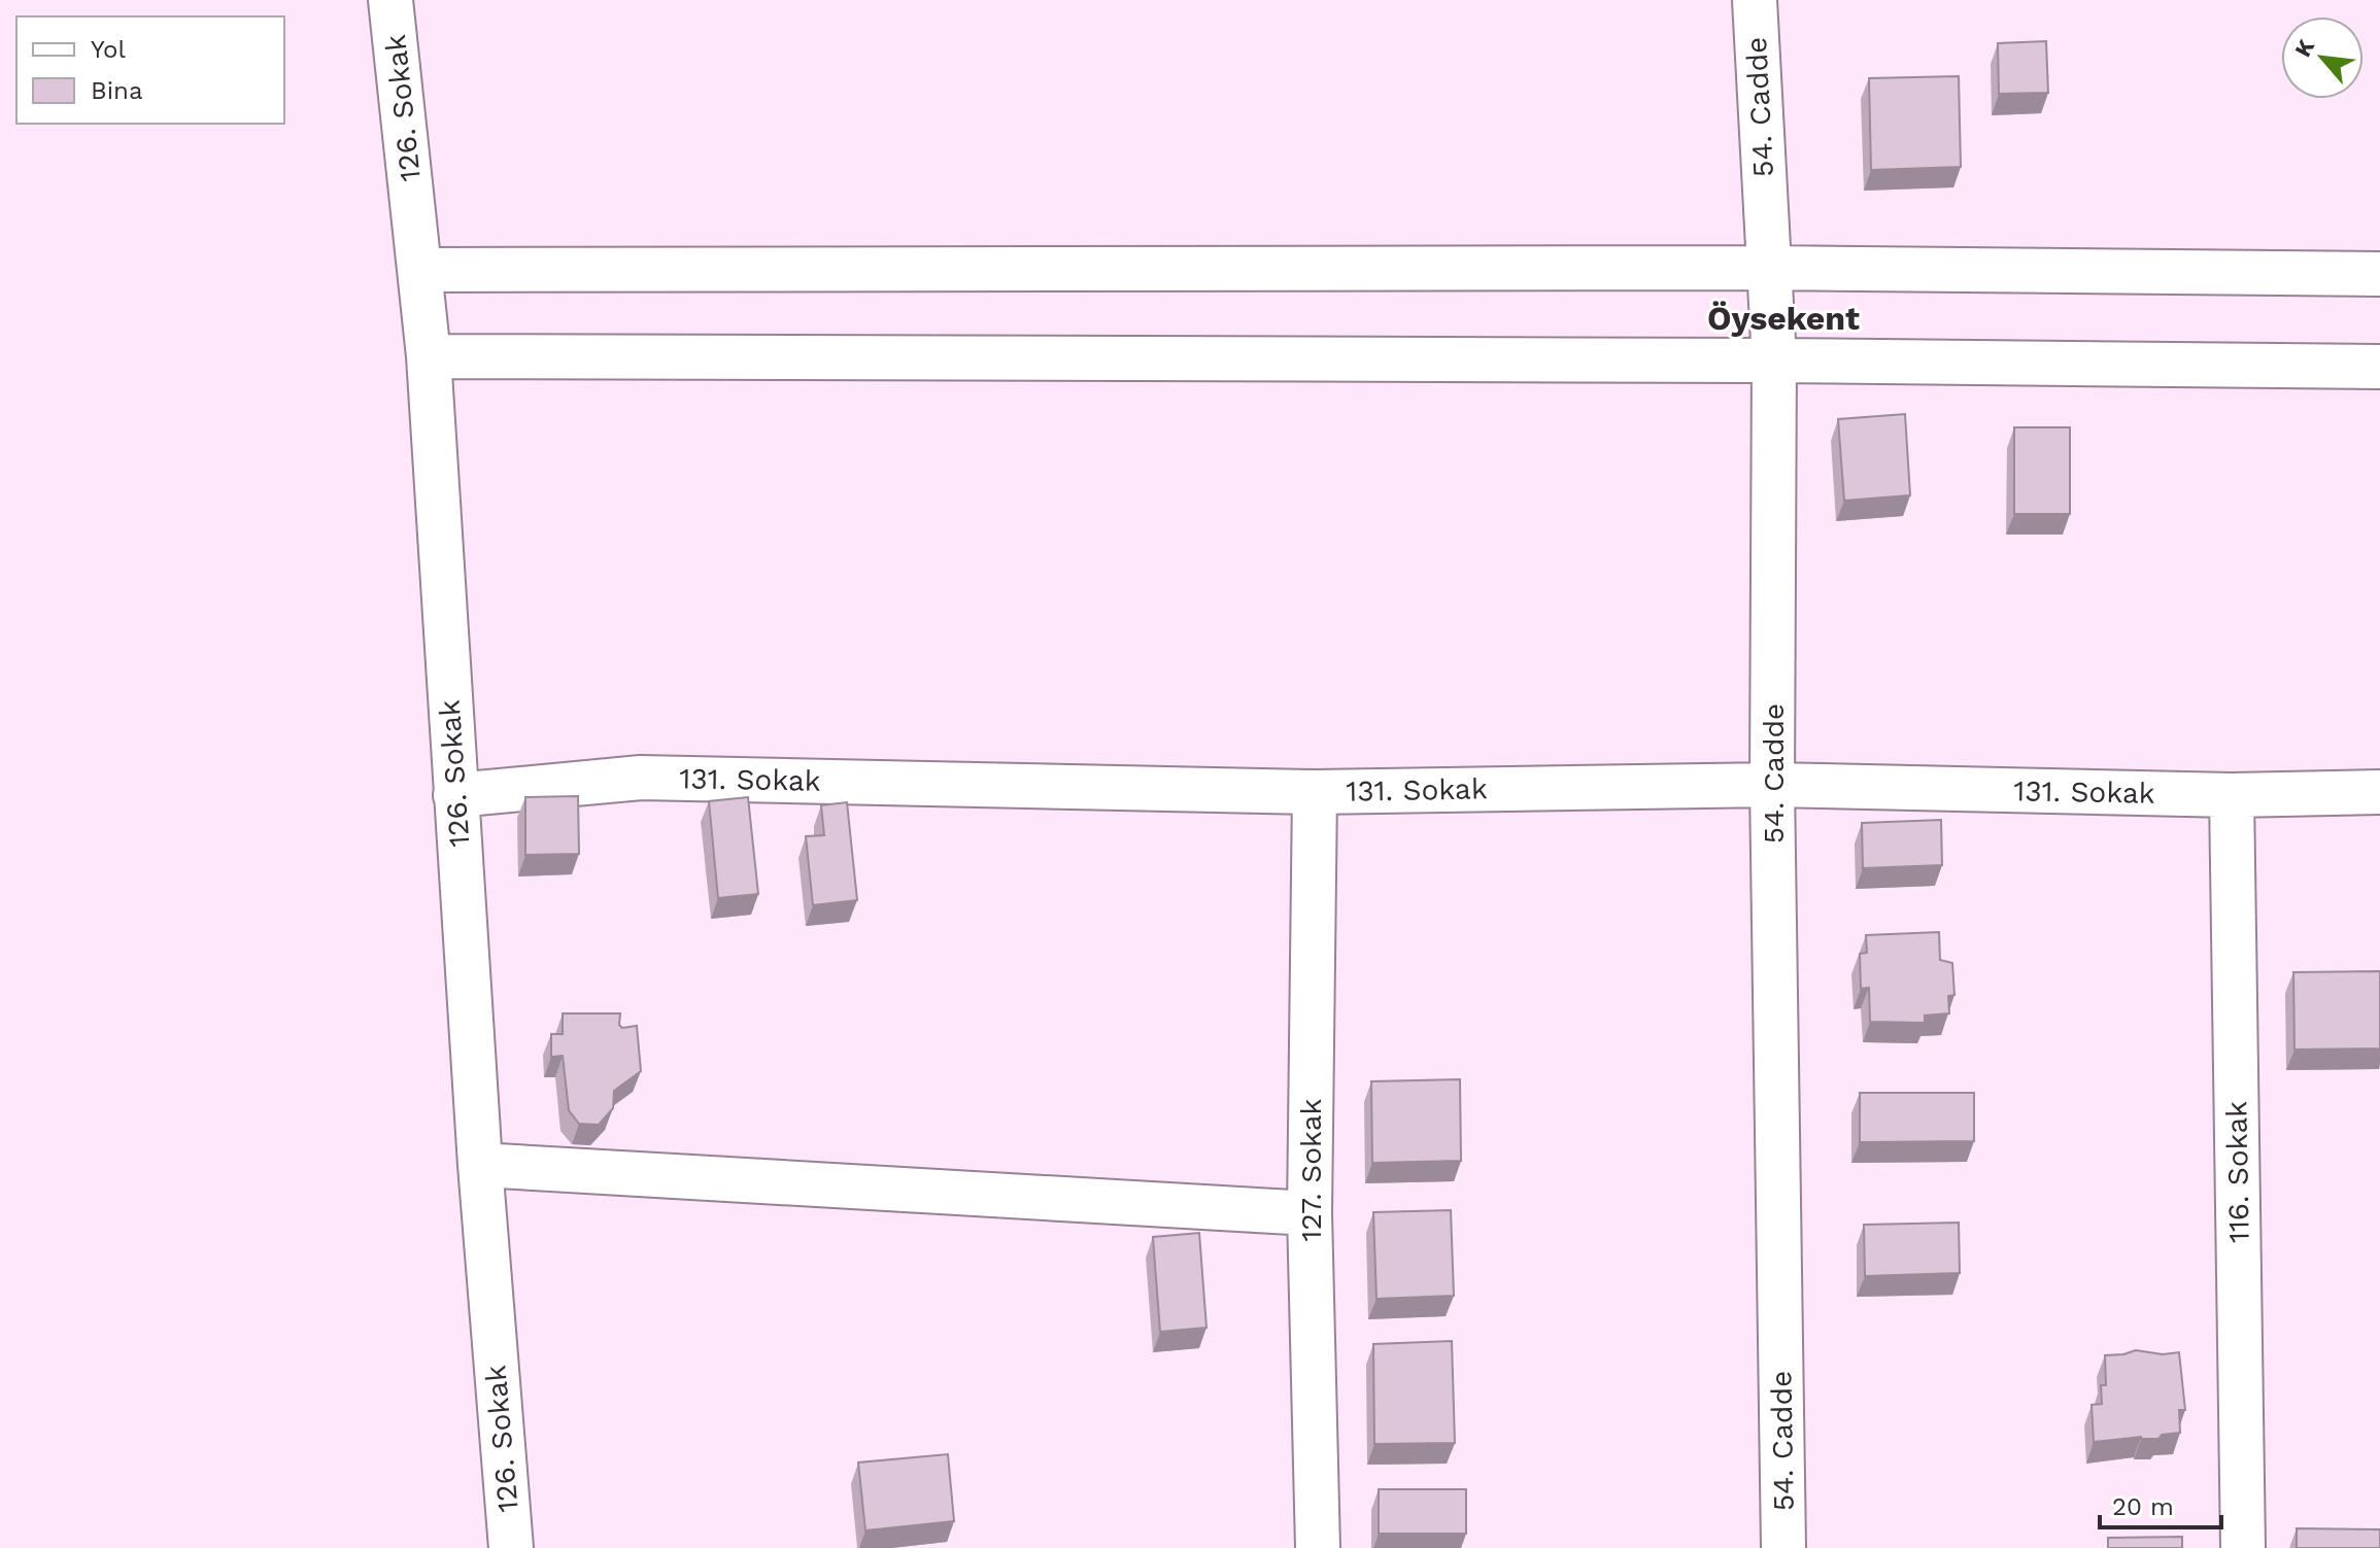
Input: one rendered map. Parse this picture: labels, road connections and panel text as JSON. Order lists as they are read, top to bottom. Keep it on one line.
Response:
{"streets":{"street":["54. Cadde","126. Sokak","131. Sokak","127. Sokak","116. Sokak"]},"crossings":[["54. Cadde","131. Sokak"],["126. Sokak","131. Sokak"],["131. Sokak","127. Sokak"],["131. Sokak","116. Sokak"]],"districts":["Öysekent"],"legend":["Yol","Bina"],"scale_bar":"20 m","north":"top left"}
